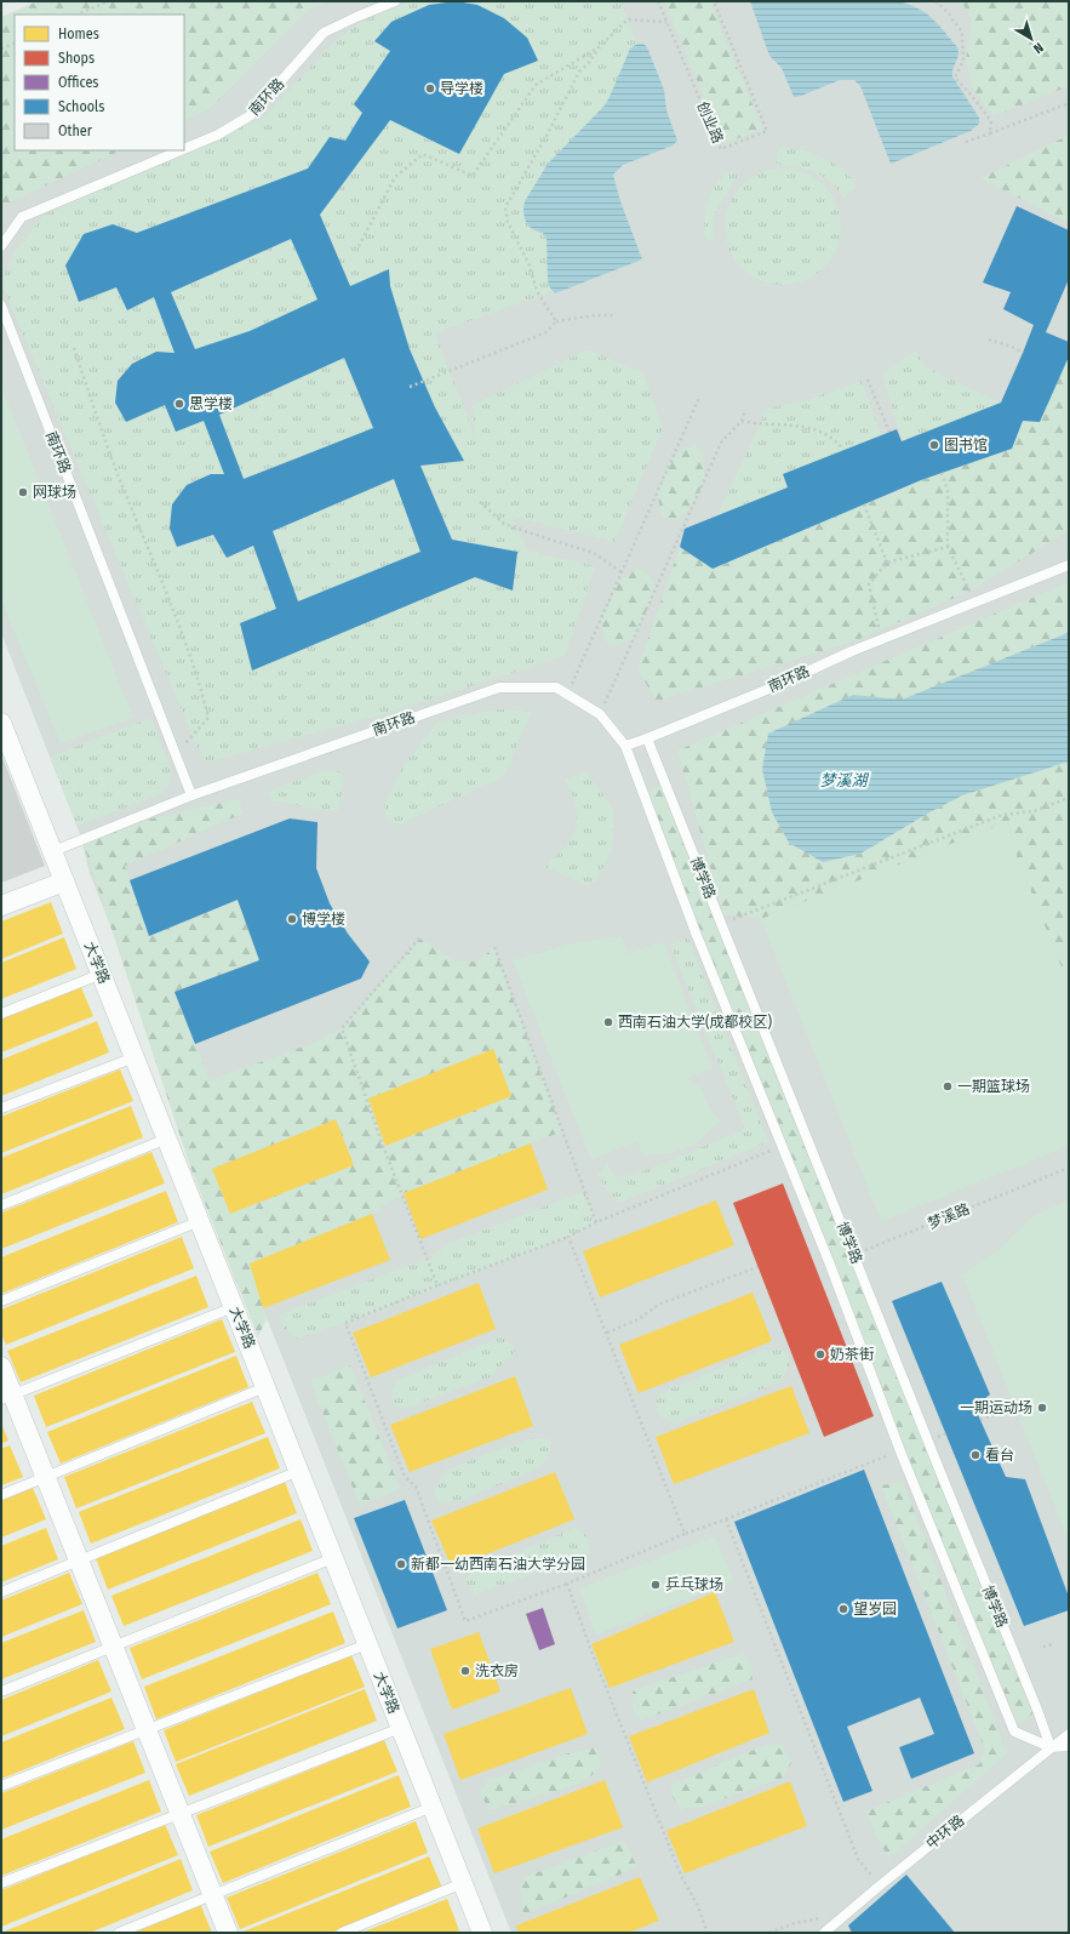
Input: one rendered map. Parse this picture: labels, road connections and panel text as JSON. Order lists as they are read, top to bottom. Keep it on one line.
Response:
{"streets":{"street":["大学路"],"lane":["南环路","博学路","中环路"],"path":["创业路","梦溪路"]},"crossings":[["南环路","博学路"],["博学路","梦溪路"],["博学路","中环路"]],"water":["梦溪湖"],"places":["导学楼","思学楼","图书馆","网球场","博学楼","西南石油大学(成都校区)","一期篮球场","奶茶街","一期运动场","看台","新都一幼西南石油大学分园","乒乓球场","望岁园","洗衣房"],"legend":["Homes","Shops","Offices","Schools","Other"],"north":"bottom right"}
